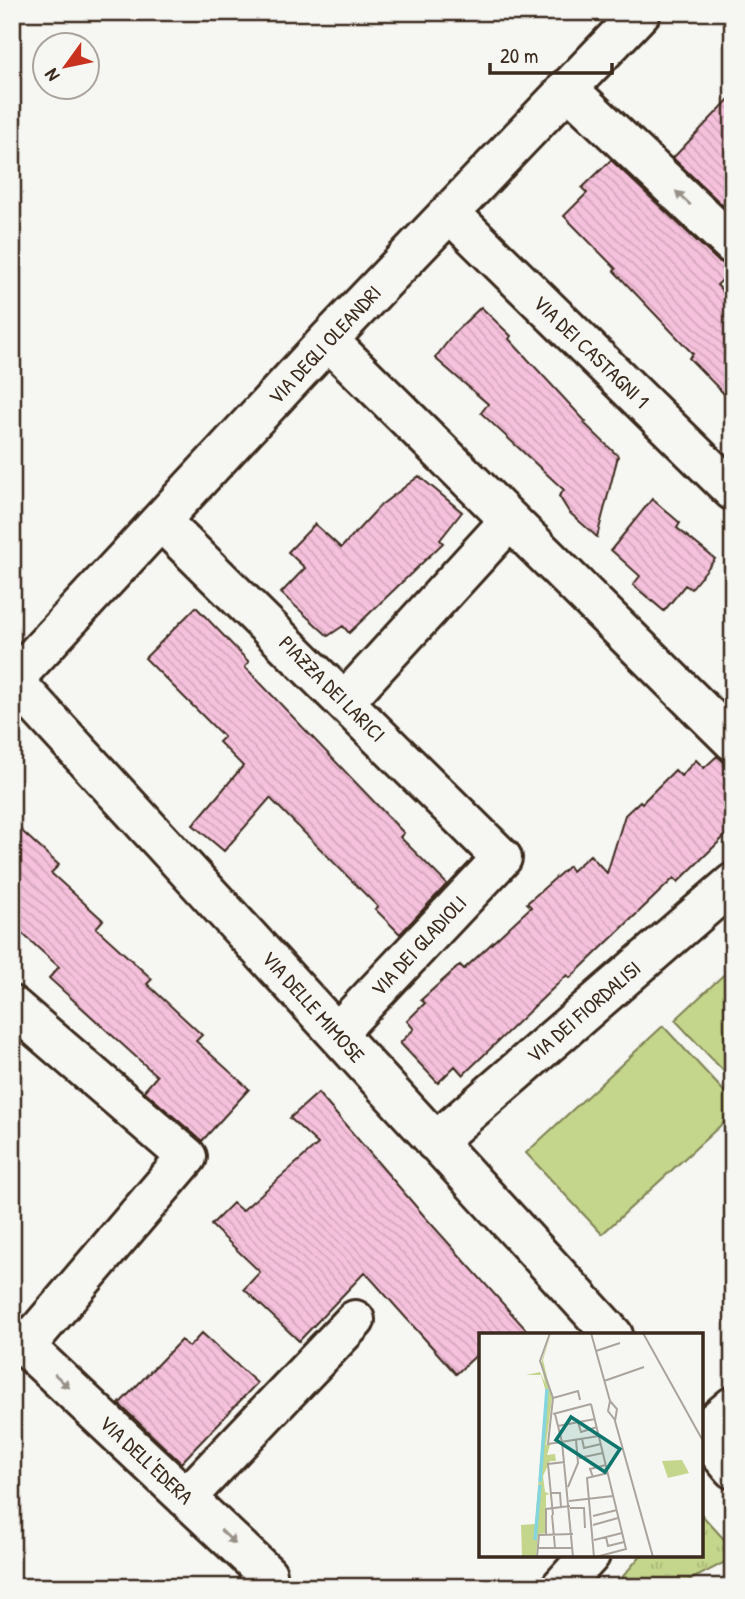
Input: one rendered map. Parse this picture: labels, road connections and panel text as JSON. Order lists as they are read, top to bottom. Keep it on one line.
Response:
{"streets":{"street":["VIA DEGLI OLEANDRI","VIA DEI CASTAGNI 1","PIAZZA DEI LARICI","VIA DEI GLADIOLI","VIA DELLE MIMOSE","VIA DEI FIORDALISI","VIA DELL'EDERA"]},"crossings":[["VIA DEGLI OLEANDRI","VIA DEI CASTAGNI 1"],["VIA DEGLI OLEANDRI","PIAZZA DEI LARICI"],["VIA DEGLI OLEANDRI","VIA DELLE MIMOSE"],["PIAZZA DEI LARICI","VIA DEI GLADIOLI"],["VIA DEI GLADIOLI","VIA DELLE MIMOSE"],["VIA DELLE MIMOSE","VIA DEI FIORDALISI"]],"one_way":["VIA DELL'EDERA"],"scale_bar":"20 m","north":"bottom left"}
